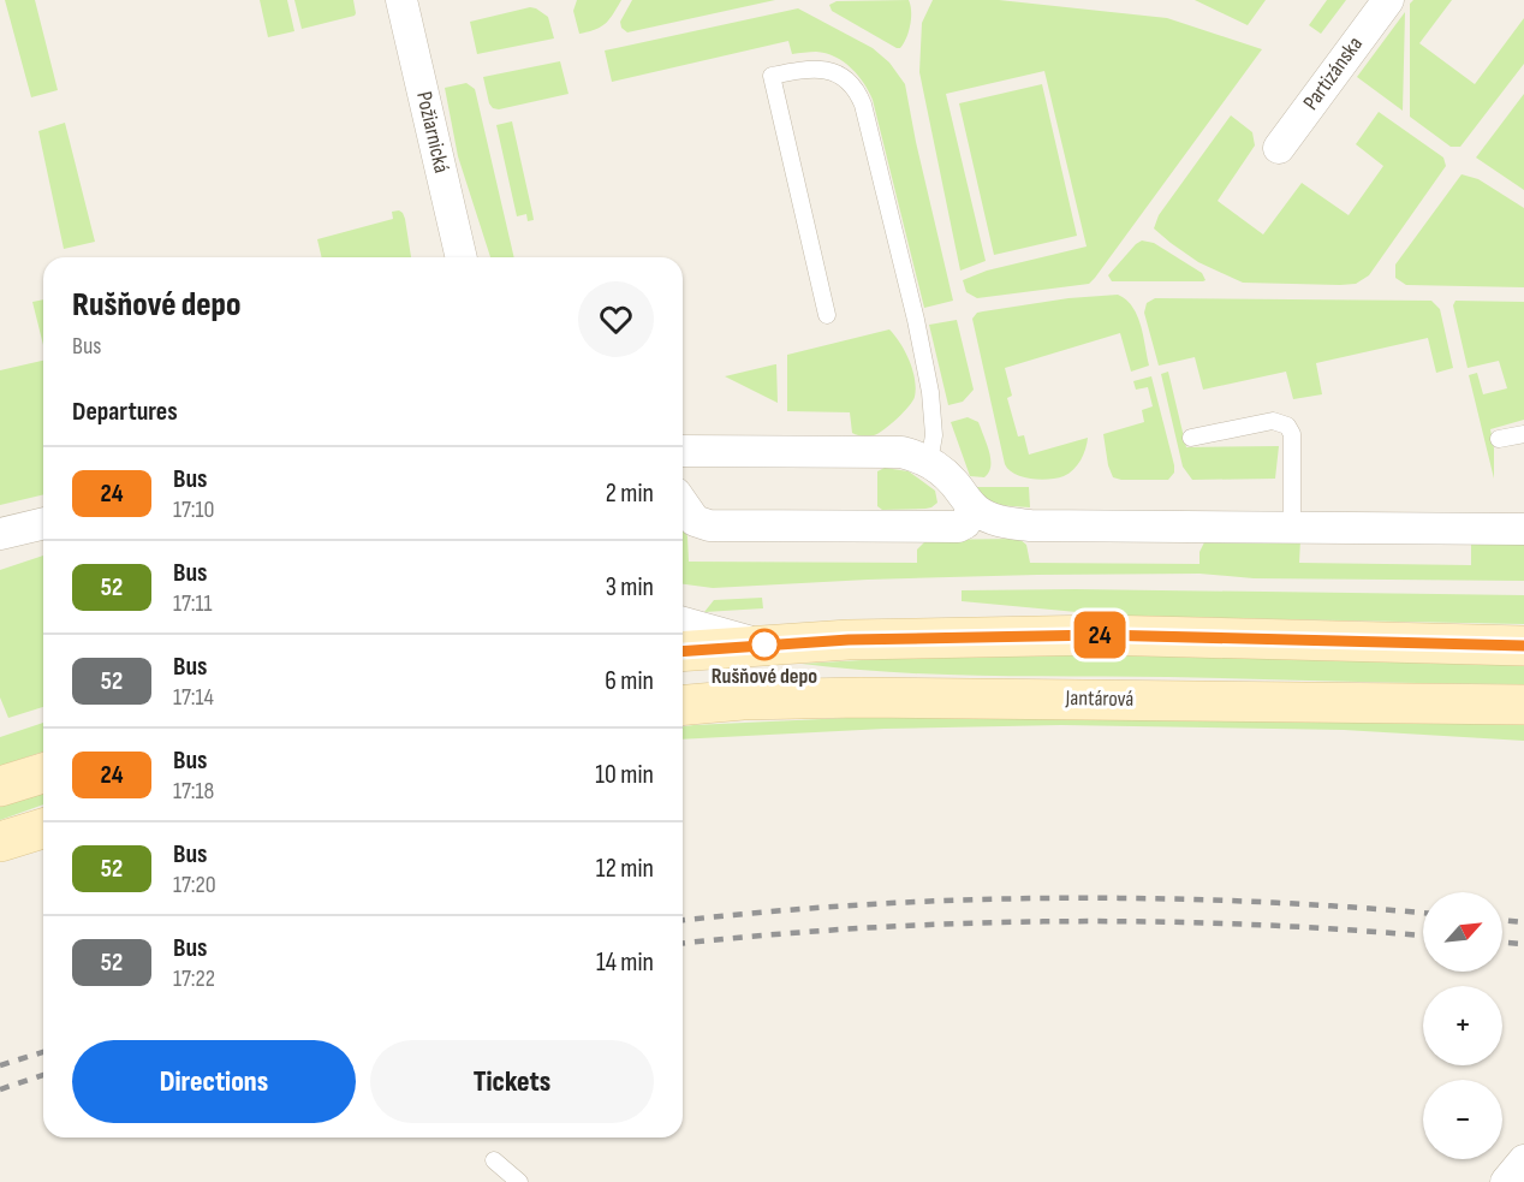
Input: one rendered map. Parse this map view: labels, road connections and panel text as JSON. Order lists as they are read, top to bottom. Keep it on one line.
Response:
{"streets":{"street":["Partizánska","Požiarnická","Jantárová"]},"places":["Rušňové depo"],"lines":["bus line 24"],"north":"top right","page":{"on_map":"24","heading":[["Rušňové depo","Bus"],"Departures"],"list":[{"mark":"24","name":"Bus","note":"17:10","value":"2 min"},{"mark":"52","name":"Bus","note":"17:11","value":"3 min"},{"mark":"52","name":"Bus","note":"17:14","value":"6 min"},{"mark":"24","name":"Bus","note":"17:18","value":"10 min"},{"mark":"52","name":"Bus","note":"17:20","value":"12 min"},{"mark":"52","name":"Bus","note":"17:22","value":"14 min"}],"map_buttons":["+","−"],"buttons":["Directions","Tickets"]}}
